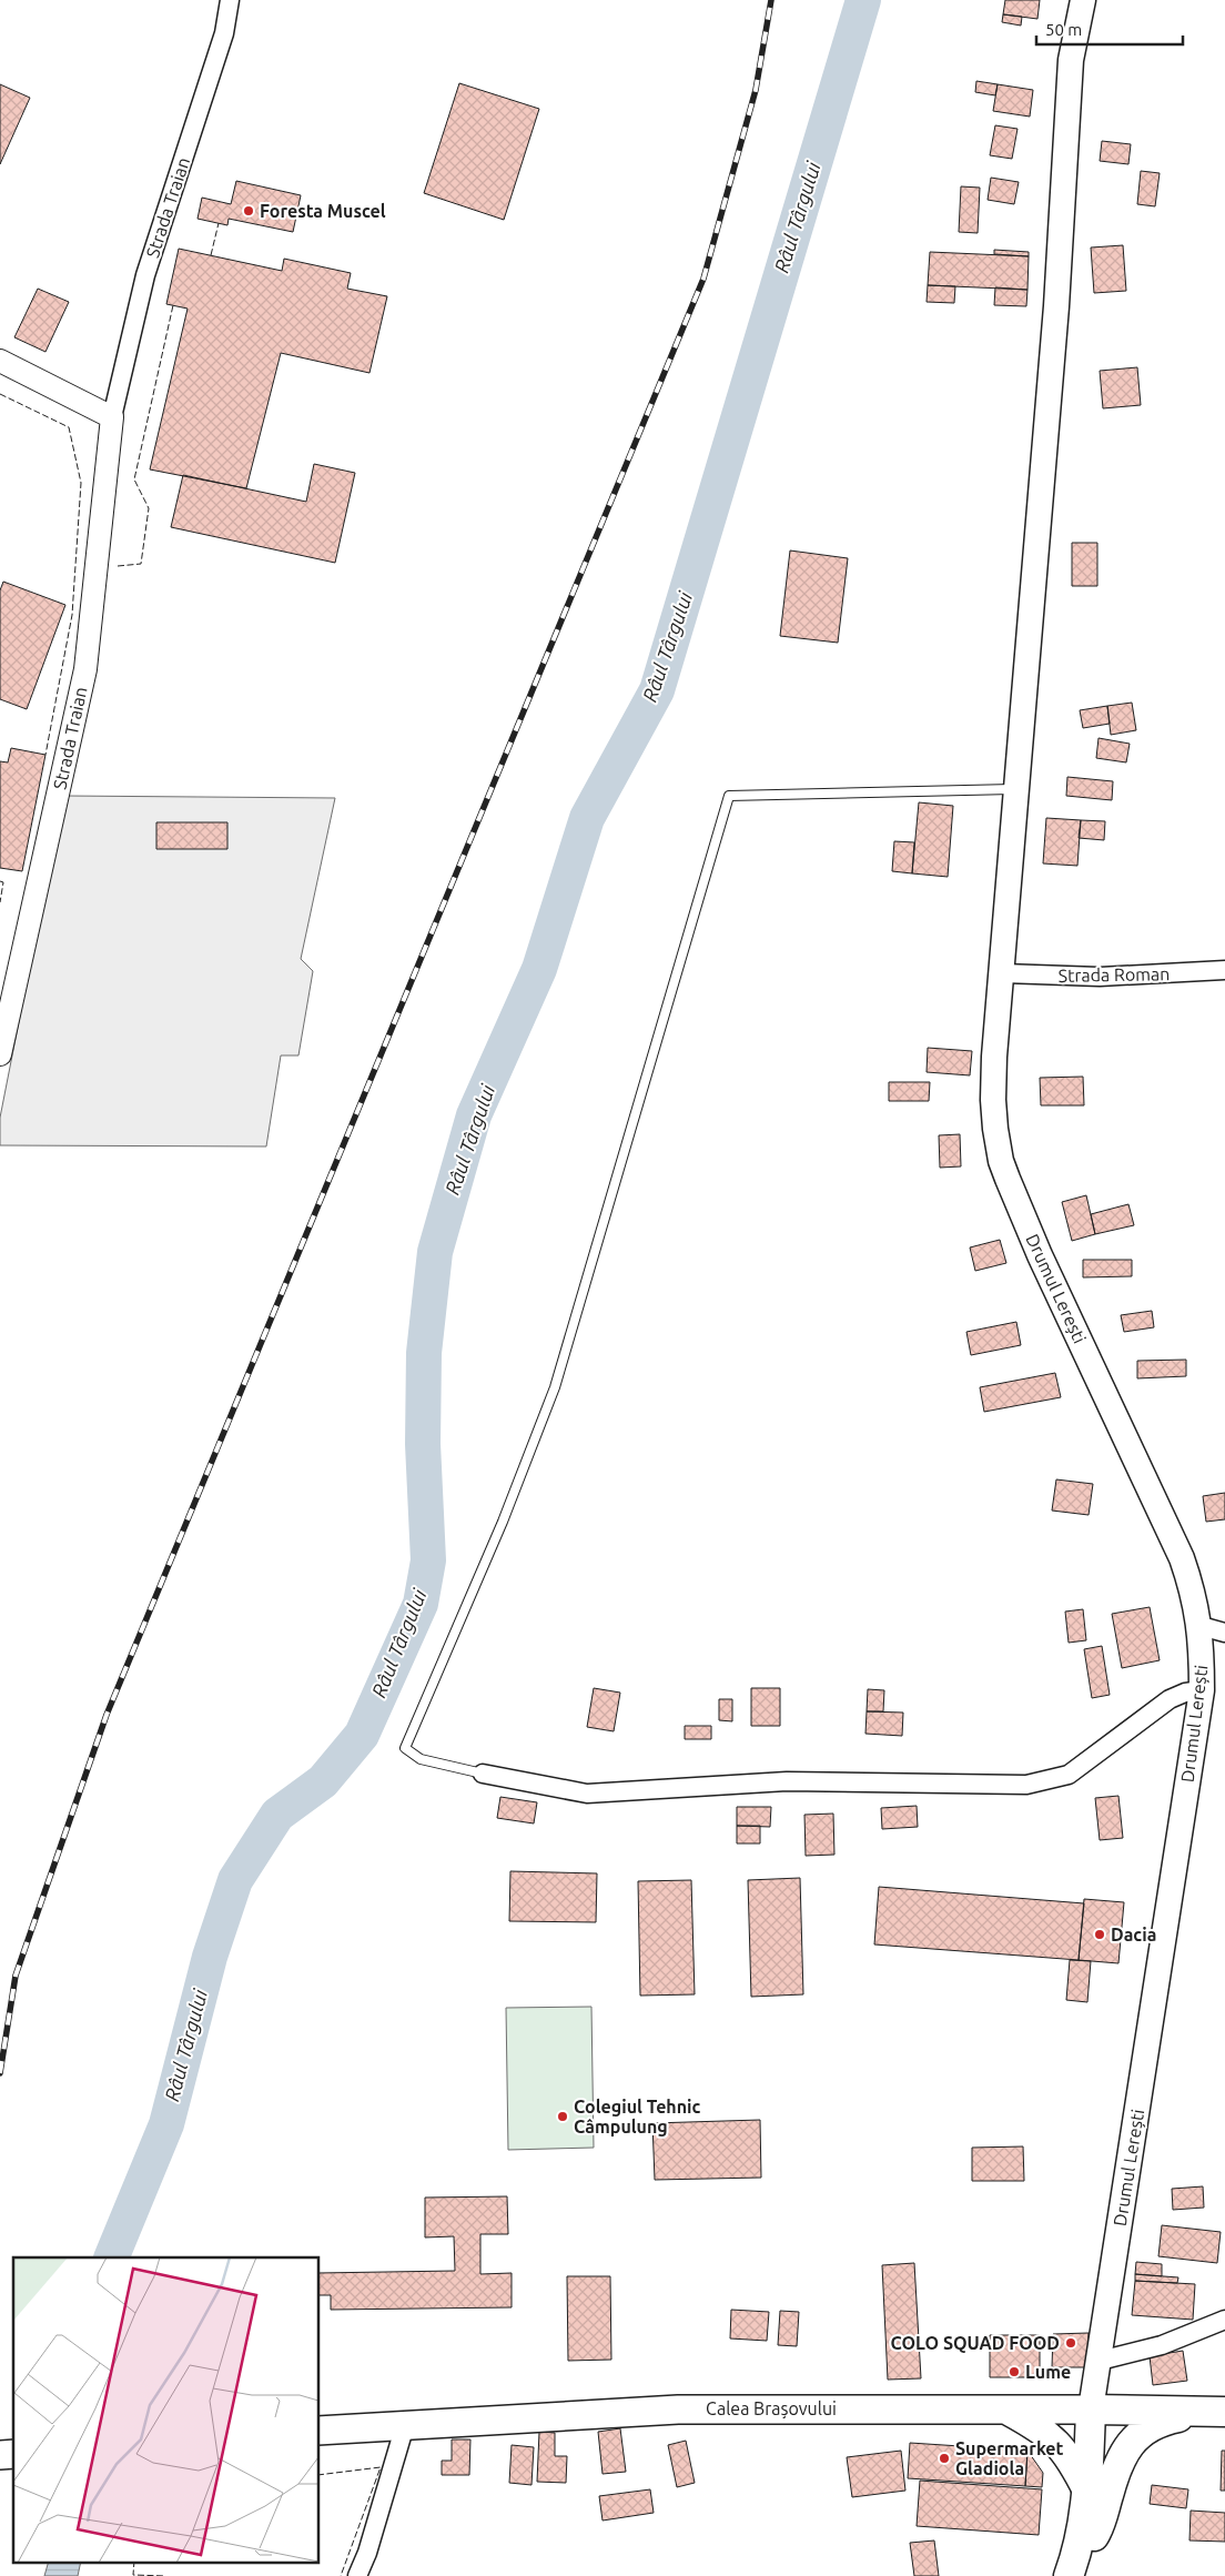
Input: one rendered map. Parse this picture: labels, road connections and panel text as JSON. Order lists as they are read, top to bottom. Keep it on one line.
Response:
{"streets":{"highway":["Calea Brașovului"],"main road":["Drumul Lerești"],"street":["Strada Traian","Strada Roman"]},"crossings":[["Strada Roman","Drumul Lerești"],["Drumul Lerești","Calea Brașovului"]],"water":["Râul Târgului"],"places":["Foresta Muscel","Dacia","Colegiul Tehnic Câmpulung","COLO SQUAD FOOD","Lume","Supermarket Gladiola"],"scale_bar":"50 m"}
